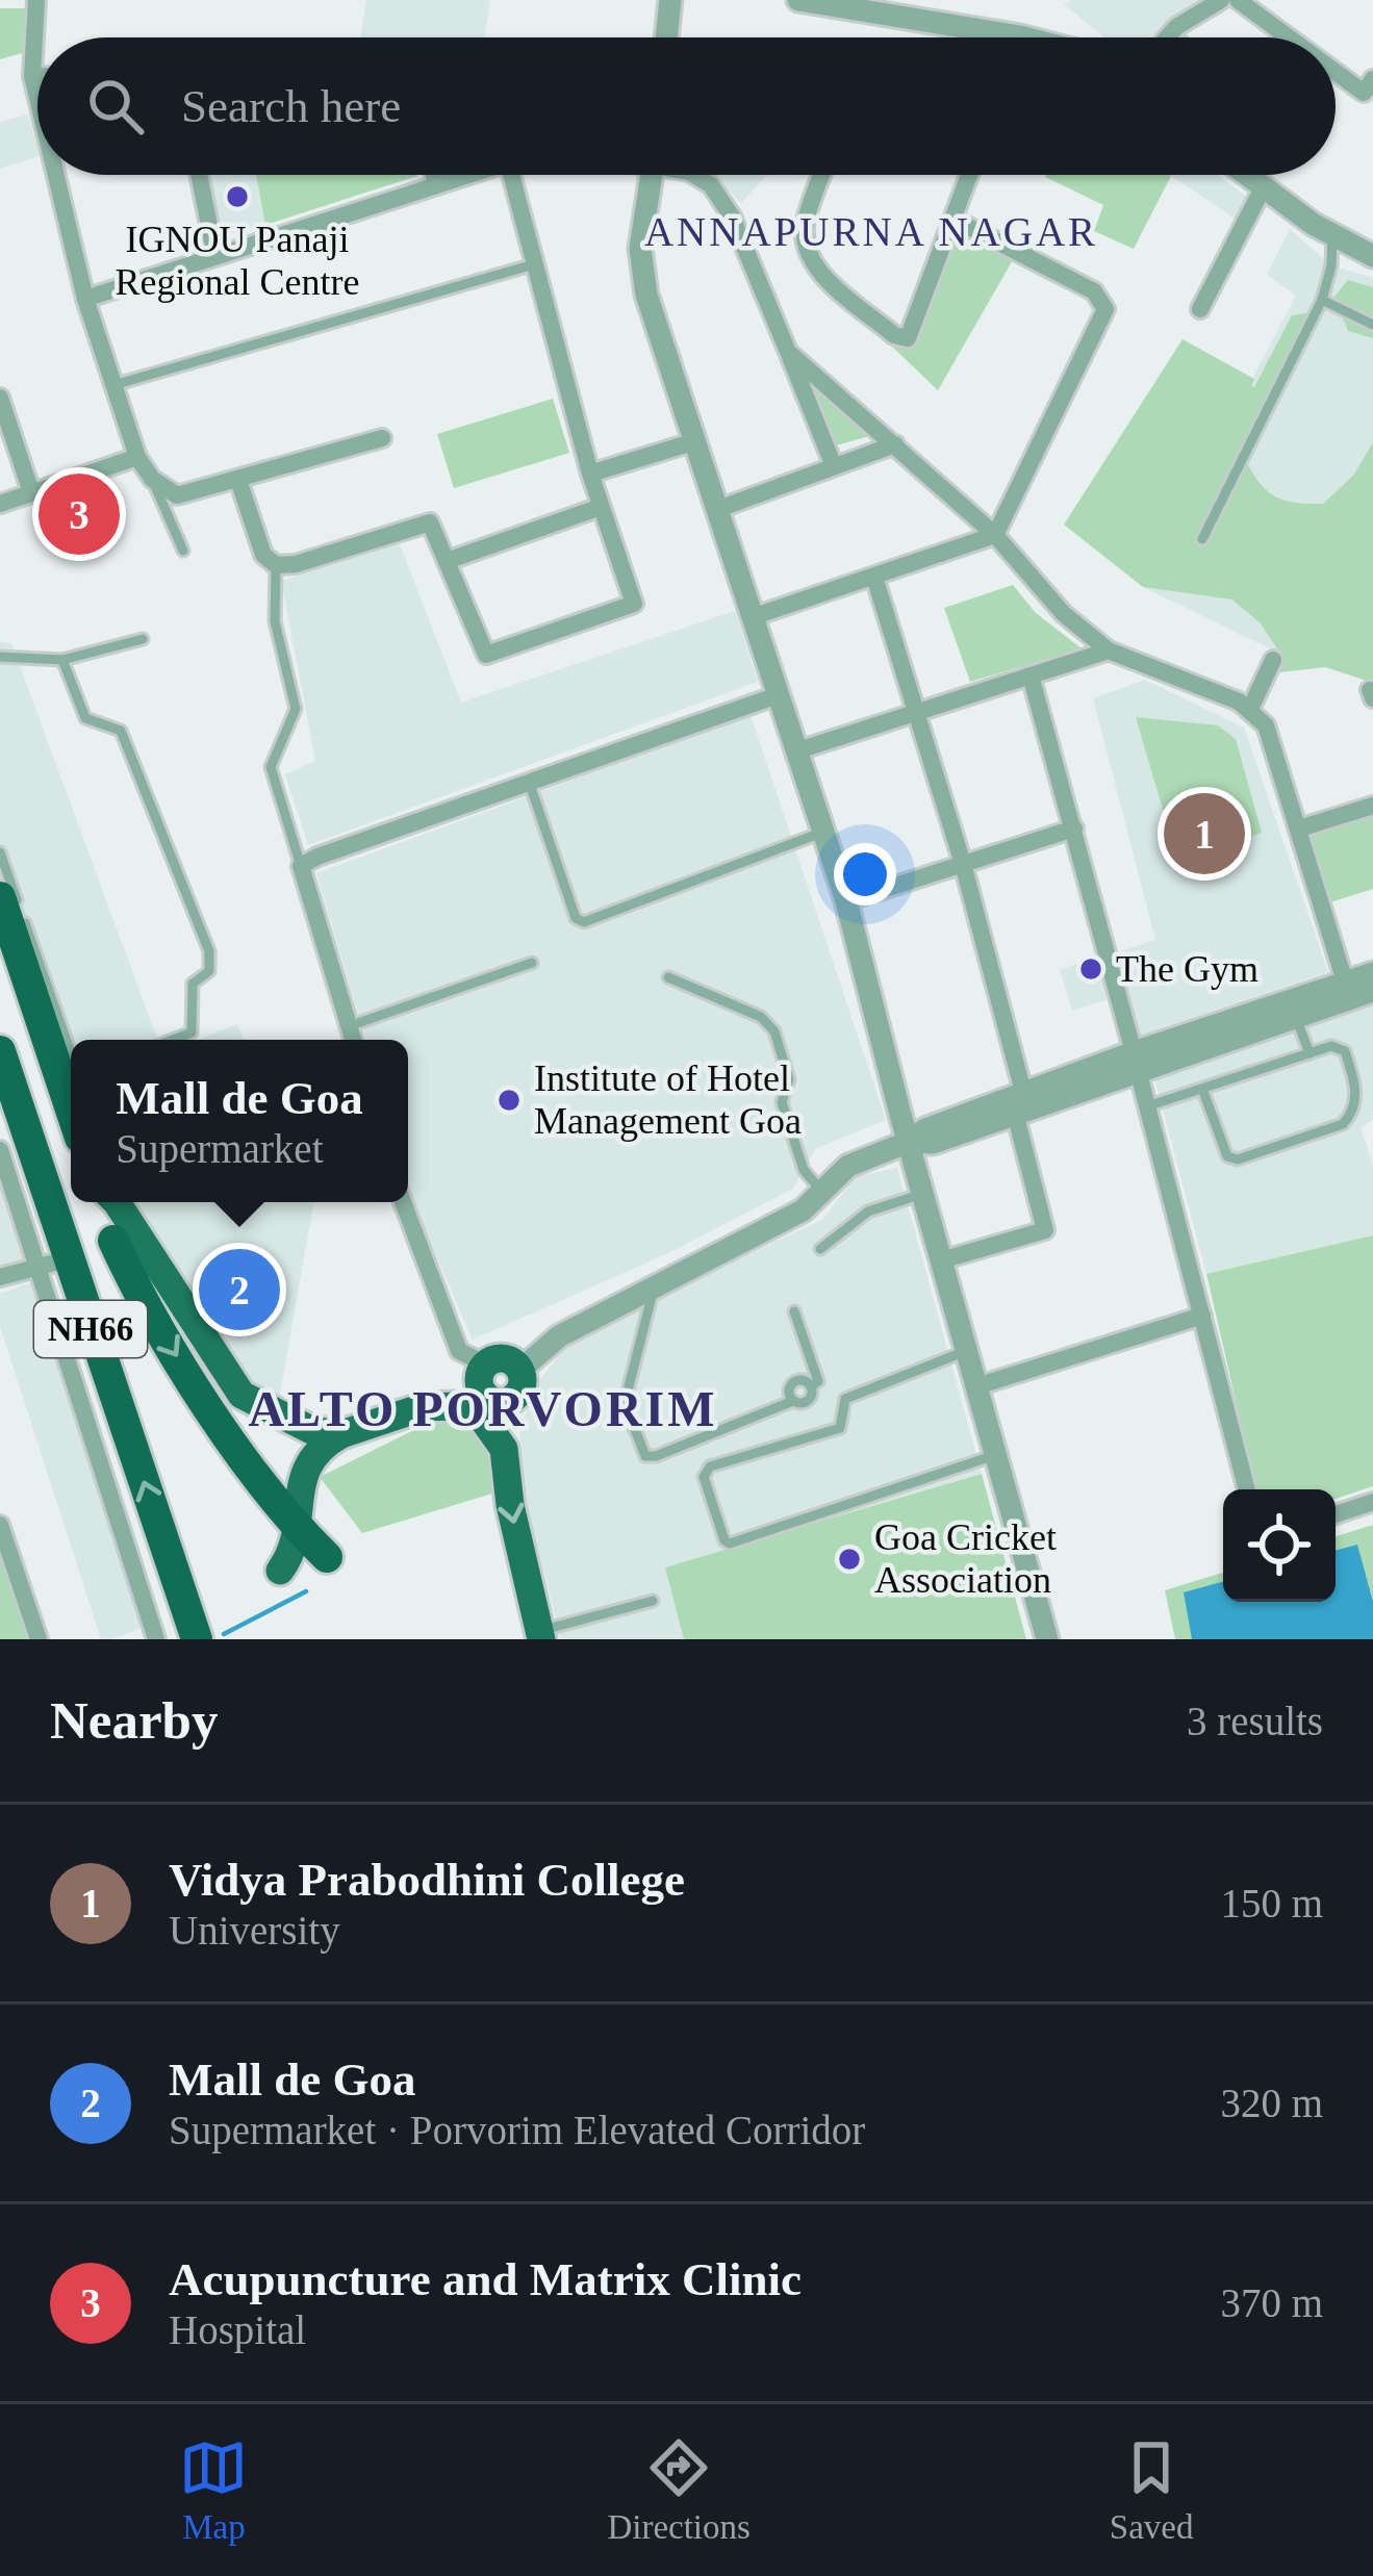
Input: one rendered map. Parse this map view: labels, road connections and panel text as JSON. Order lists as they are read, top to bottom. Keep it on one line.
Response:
{"streets":{"highway":["NH66"]},"districts":["ANNAPURNA NAGAR","ALTO PORVORIM"],"places":["IGNOU Panaji Regional Centre","The Gym","Institute of Hotel Management Goa","Goa Cricket Association"],"page":{"search":"Search here","pins":["3","1","2"],"popup":["Mall de Goa","Supermarket"],"heading":["Nearby","3 results"],"list":[{"mark":"1","name":"Vidya Prabodhini College","note":"University","value":"150 m"},{"mark":"2","name":"Mall de Goa","note":"Supermarket · Porvorim Elevated Corridor","value":"320 m"},{"mark":"3","name":"Acupuncture and Matrix Clinic","note":"Hospital","value":"370 m"}],"nav":["Map","Directions","Saved"]}}
